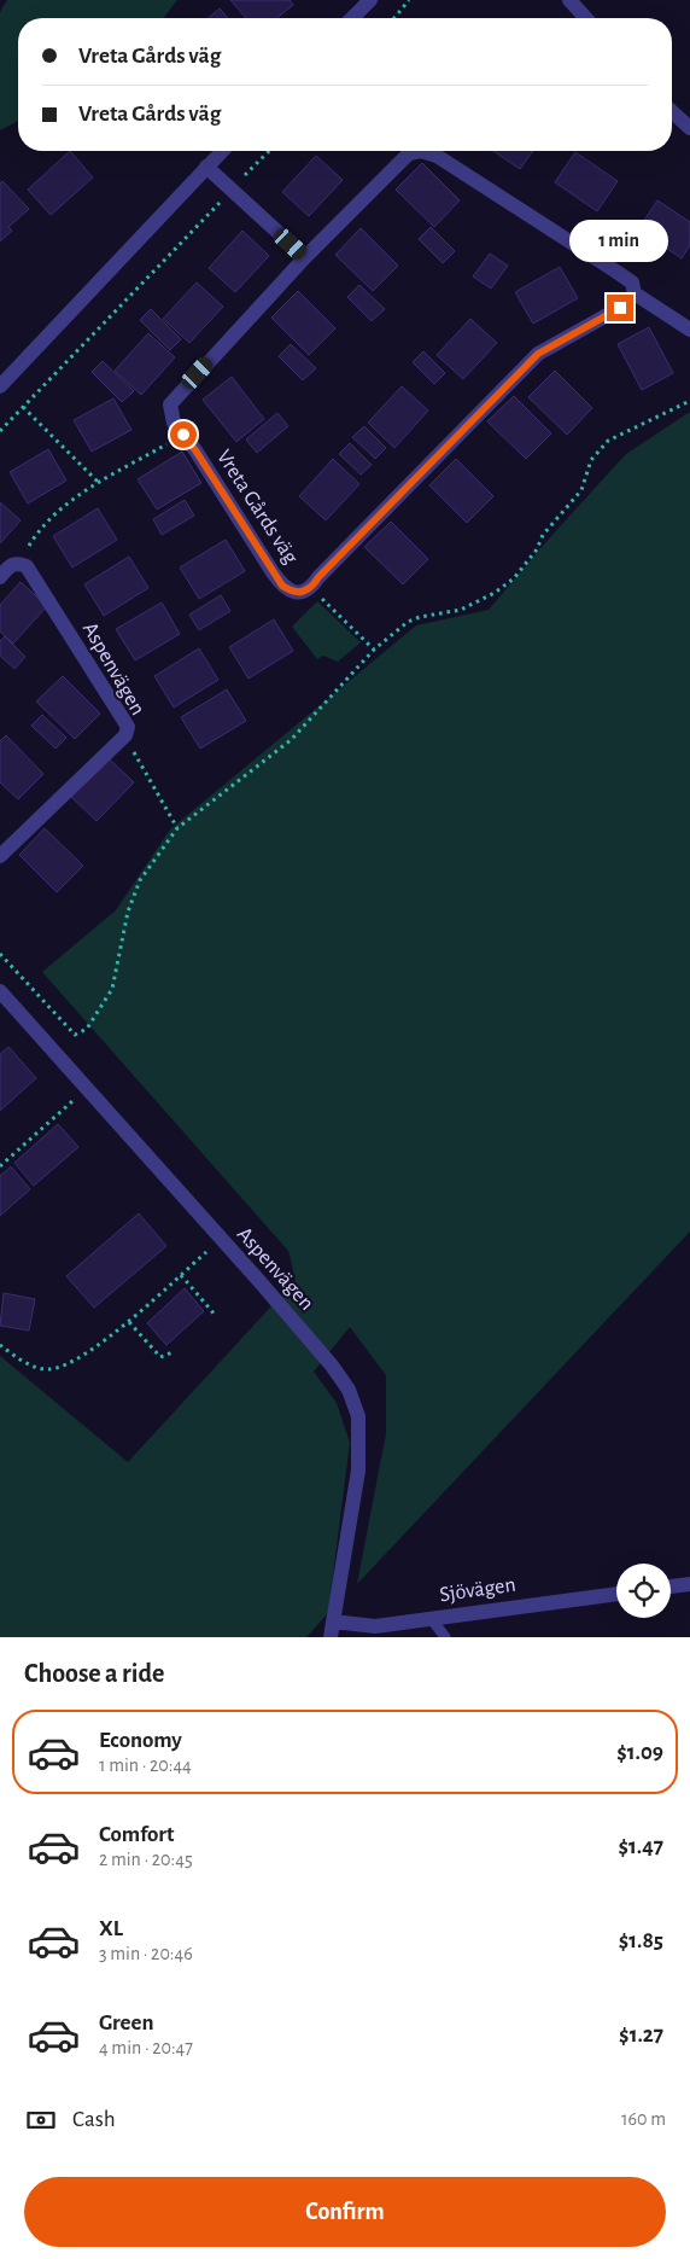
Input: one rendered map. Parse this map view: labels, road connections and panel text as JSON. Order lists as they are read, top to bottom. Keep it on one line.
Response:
{"streets":{"street":["Vreta Gårds väg","Aspenvägen","Sjövägen"]},"crossings":[["Aspenvägen","Sjövägen"]],"page":{"banner":["Vreta Gårds väg","Vreta Gårds väg"],"bubble":"1 min","heading":"Choose a ride","list":[{"name":"Economy","note":"1 min · 20:44","value":"$1.09"},{"name":"Comfort","note":"2 min · 20:45","value":"$1.47"},{"name":"XL","note":"3 min · 20:46","value":"$1.85"},{"name":"Green","note":"4 min · 20:47","value":"$1.27"}],"pay":["Cash","160 m"],"buttons":"Confirm"}}
